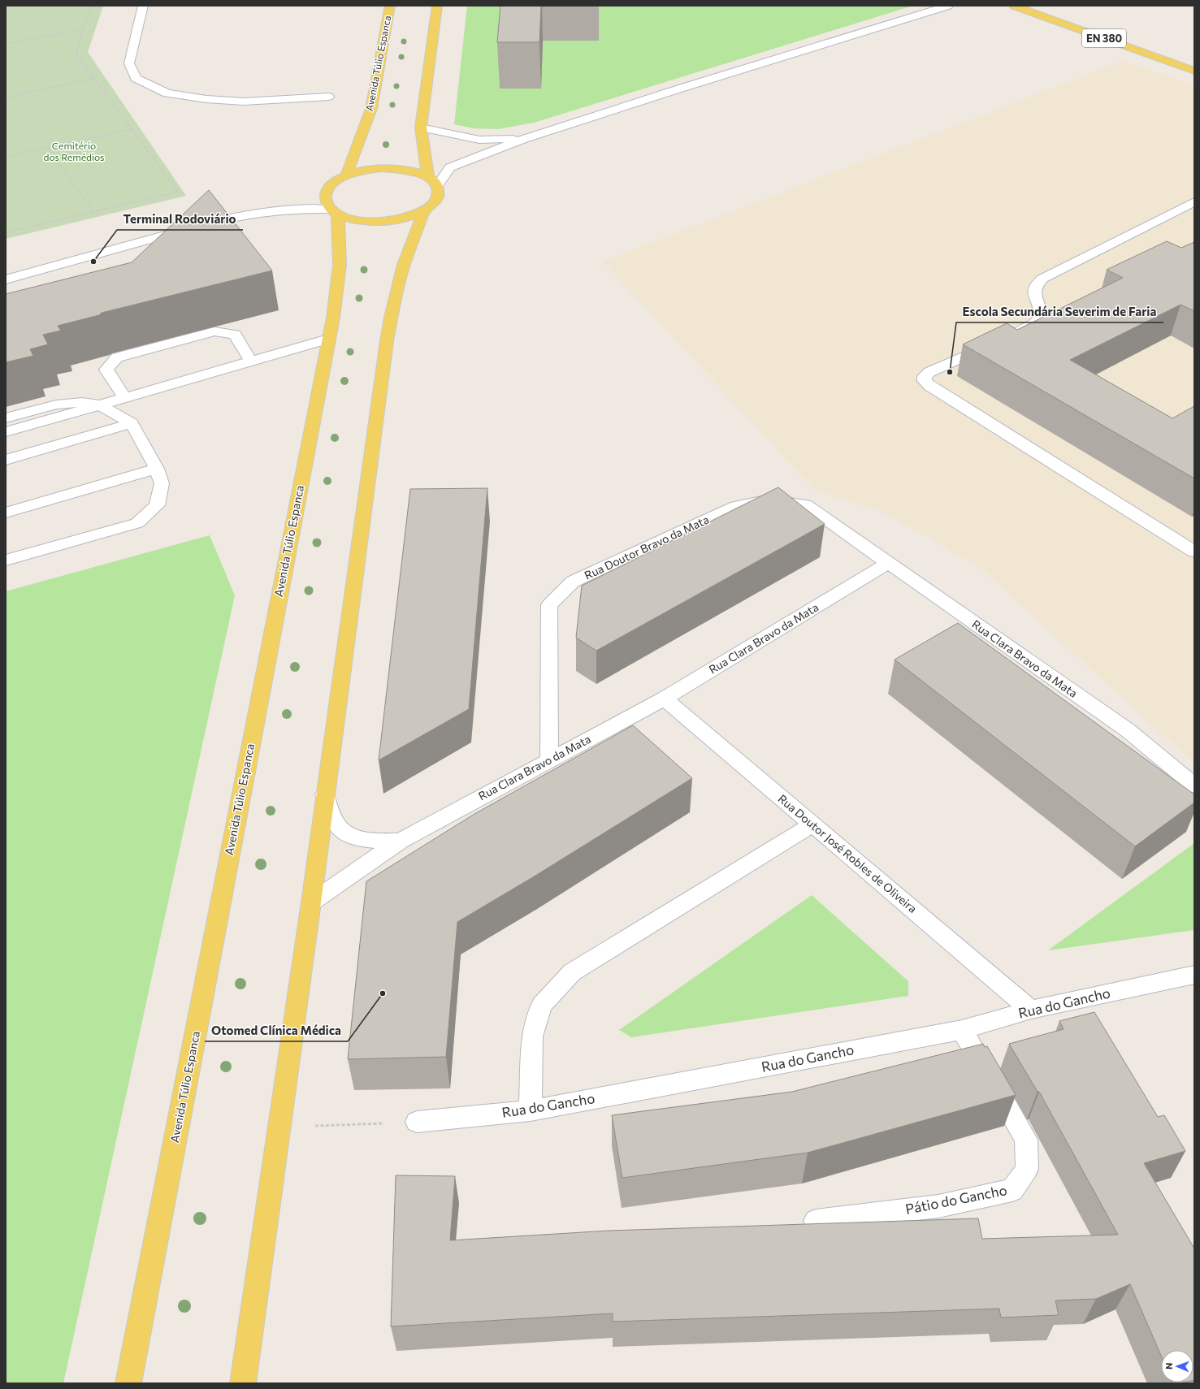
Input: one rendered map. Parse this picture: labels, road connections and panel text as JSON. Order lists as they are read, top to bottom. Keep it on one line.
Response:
{"streets":{"main road":["EN 380","Avenida Túlio Espanca"],"street":["Rua Doutor Bravo da Mata","Rua Clara Bravo da Mata","Rua Doutor José Robles de Oliveira","Rua do Gancho","Pátio do Gancho"]},"crossings":[["Rua Doutor Bravo da Mata","Rua Clara Bravo da Mata"],["Rua Clara Bravo da Mata","Rua Doutor José Robles de Oliveira"],["Rua Doutor José Robles de Oliveira","Rua do Gancho"],["Rua do Gancho","Pátio do Gancho"]],"parks":["Cemitério dos Remédios"],"places":["Terminal Rodoviário","Escola Secundária Severim de Faria","Otomed Clínica Médica"],"north":"left"}
